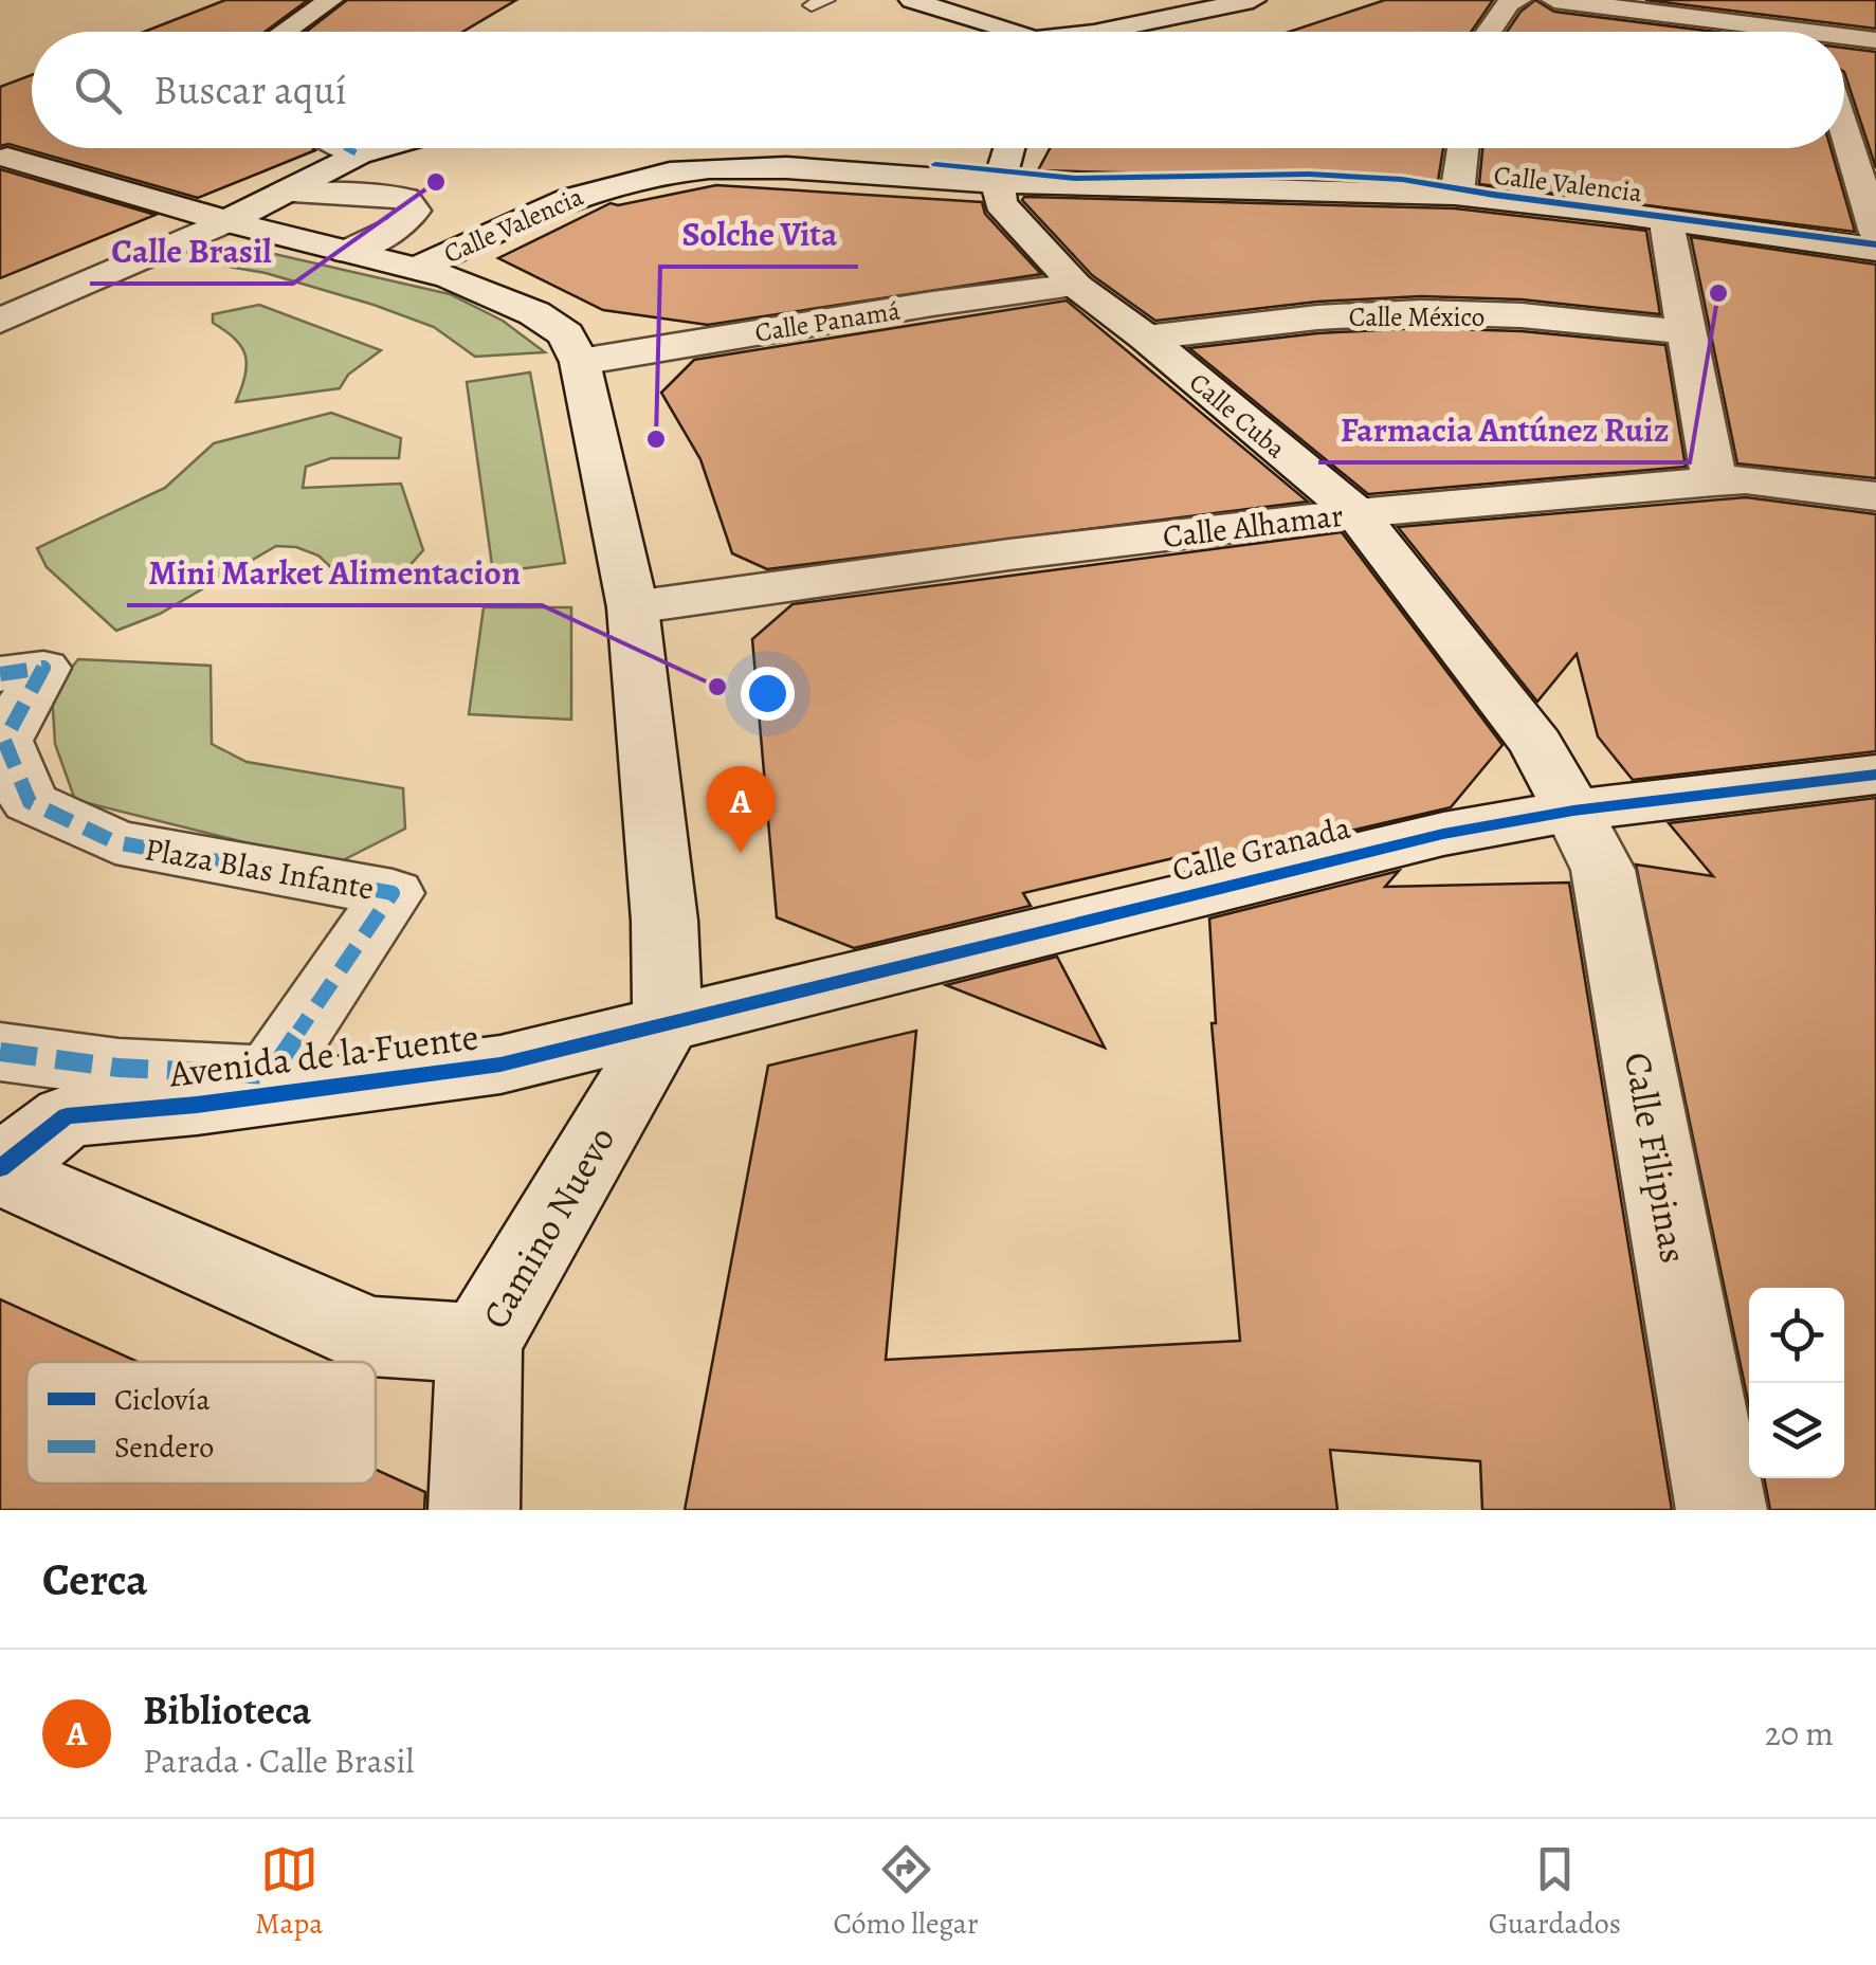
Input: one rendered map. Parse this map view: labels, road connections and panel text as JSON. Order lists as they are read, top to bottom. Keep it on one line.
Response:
{"streets":{"street":["Calle Valencia","Calle México","Calle Panamá","Calle Cuba","Calle Alhamar","Calle Granada","Plaza Blas Infante","Avenida de la Fuente","Calle Filipinas","Camino Nuevo"]},"crossings":[["Calle Valencia","Calle Cuba"],["Calle México","Calle Cuba"],["Calle Panamá","Calle Cuba"],["Calle Cuba","Calle Alhamar"],["Calle Cuba","Calle Granada"],["Calle Cuba","Calle Filipinas"],["Calle Granada","Avenida de la Fuente"],["Calle Granada","Calle Filipinas"],["Calle Granada","Camino Nuevo"],["Avenida de la Fuente","Camino Nuevo"]],"places":["Calle Brasil","Farmacia Antúnez Ruiz","Solche Vita","Mini Market Alimentacion"],"legend":["Ciclovía","Sendero"],"page":{"search":"Buscar aquí","pins":"A","heading":"Cerca","list":[{"mark":"A","name":"Biblioteca","note":"Parada · Calle Brasil","value":"20 m"}],"nav":["Mapa","Cómo llegar","Guardados"]}}
